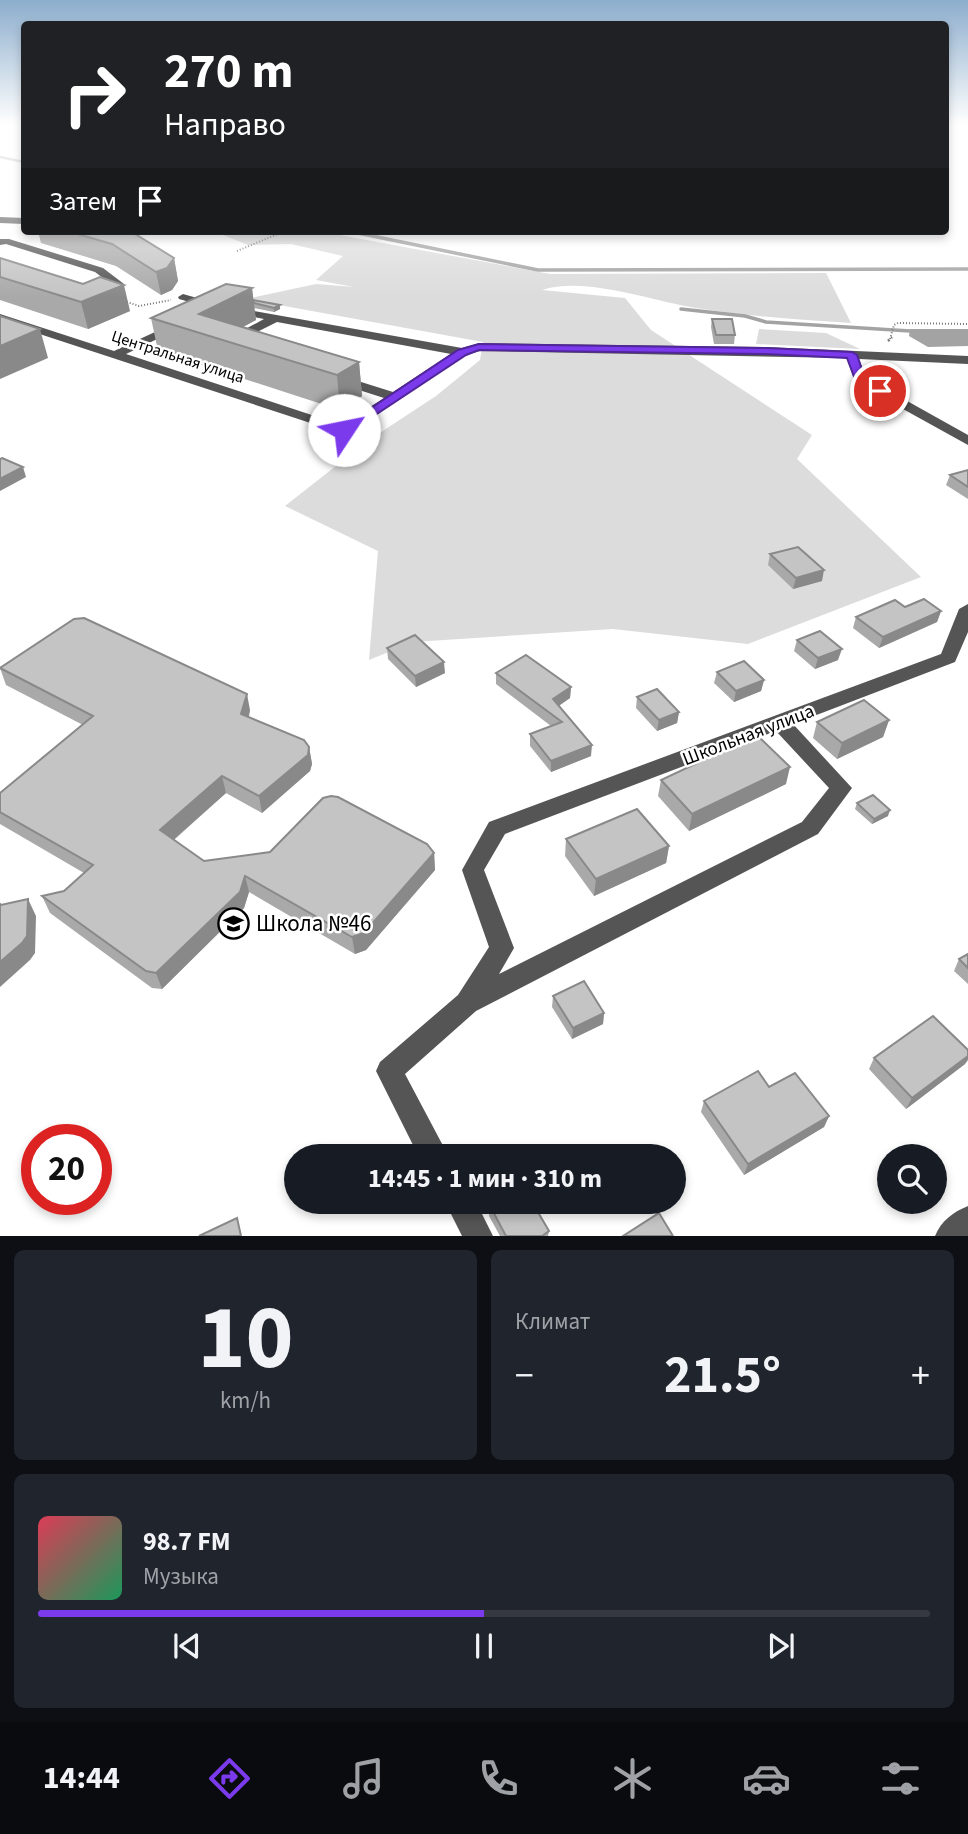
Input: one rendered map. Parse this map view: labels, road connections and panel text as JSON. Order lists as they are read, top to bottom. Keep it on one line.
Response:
{"streets":{"street":["Центральная улица","Школьная улица"]},"places":{"school or university":["Школа №46"]},"page":{"turn":["270 m","Направо"],"then":"Затем","limit":"20","trip":"14:45 · 1 мин · 310 m","tile":[["10","km/h"],"Климат"],"heat":["−","21.5°","+"],"song":["98.7 FM","Музыка"],"tabs":"14:44"}}
